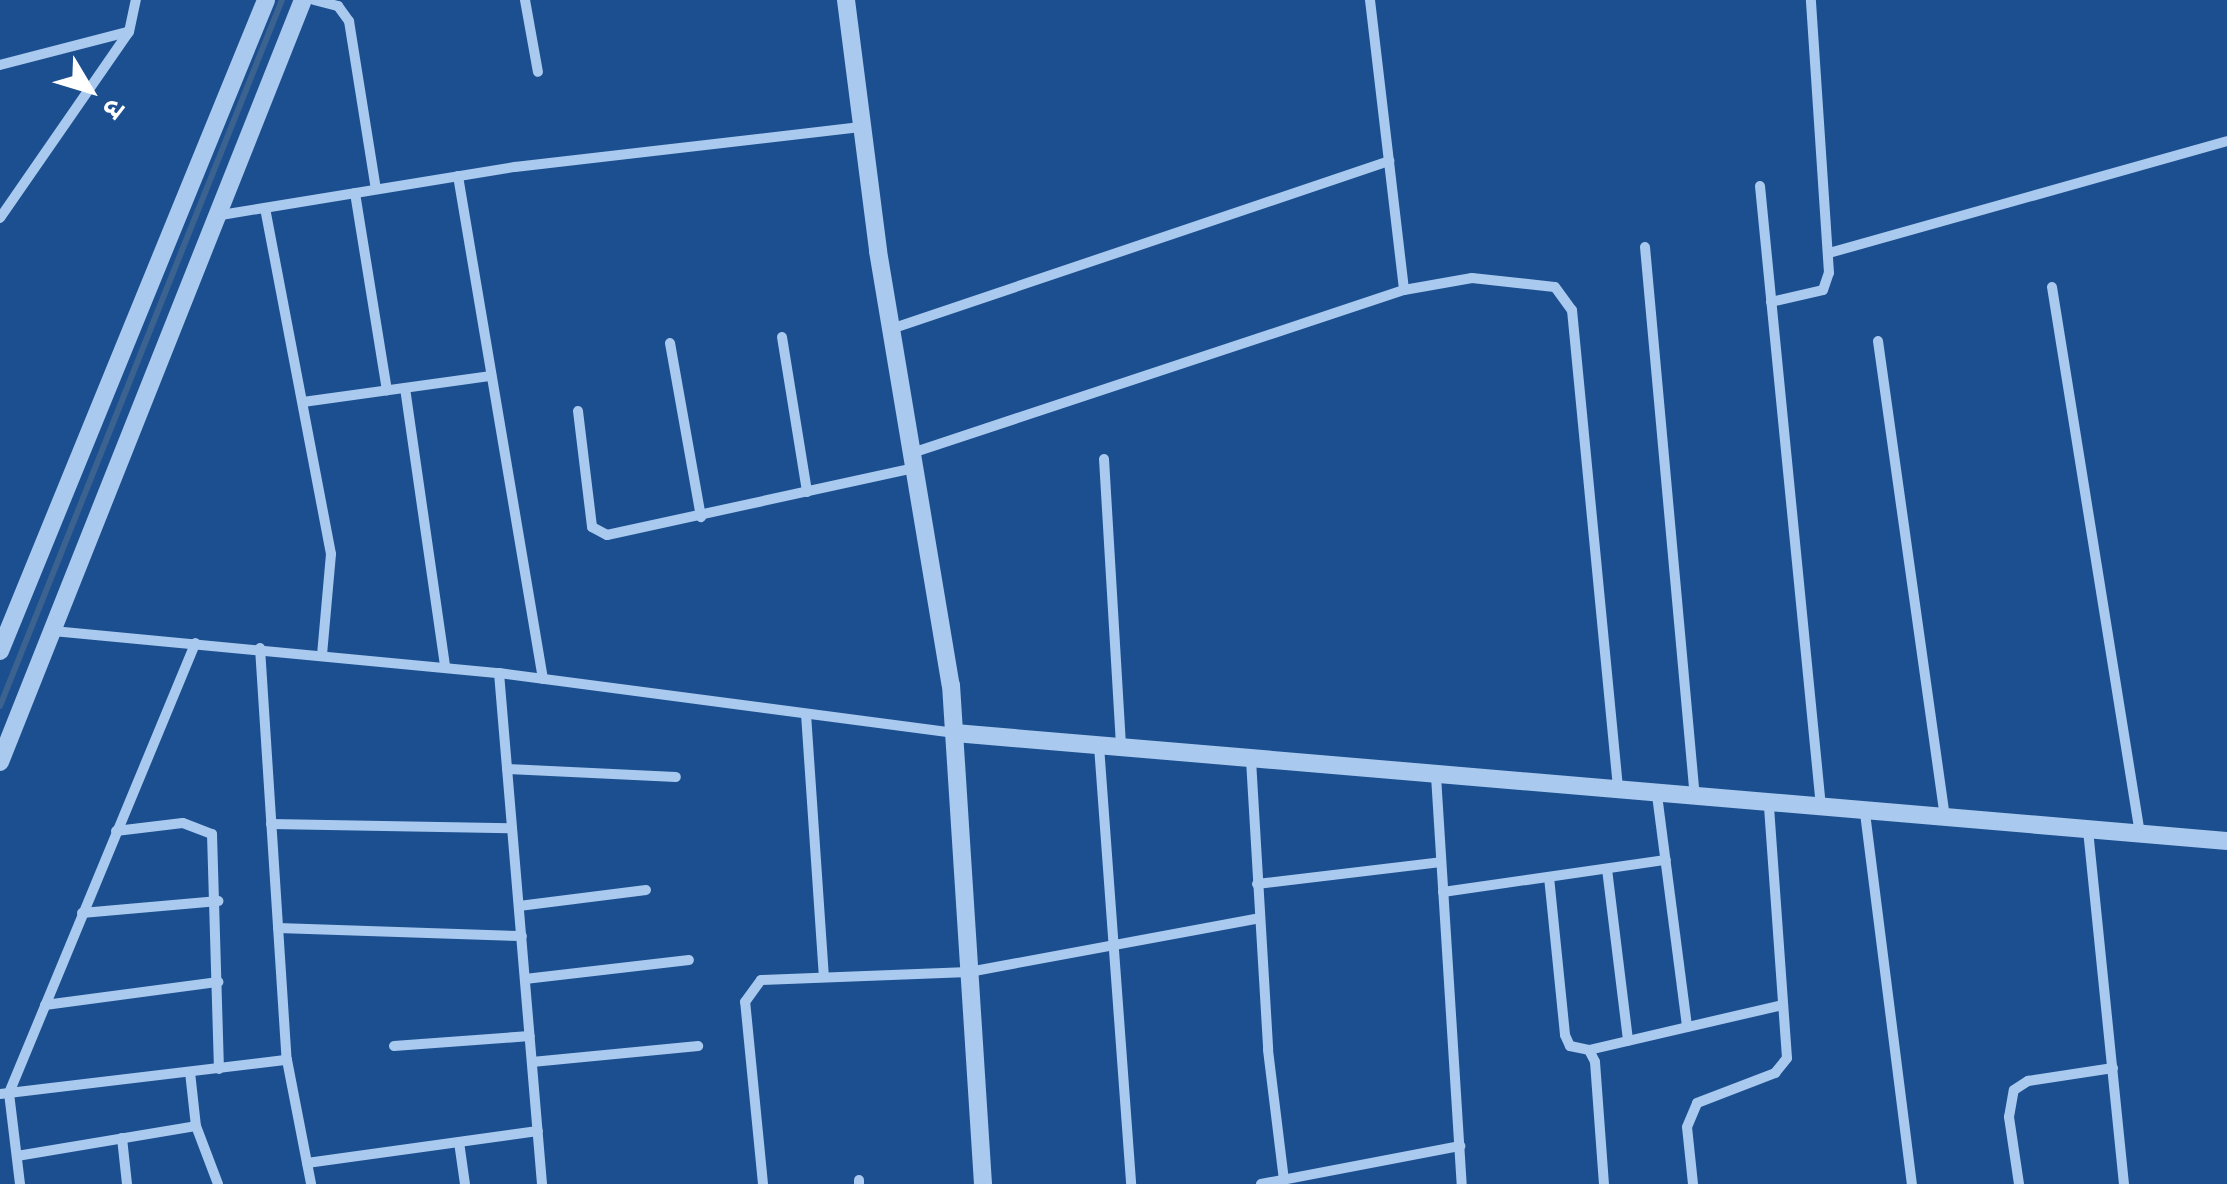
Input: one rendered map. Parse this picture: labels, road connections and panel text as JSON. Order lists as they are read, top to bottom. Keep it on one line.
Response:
{"north":"bottom right"}
